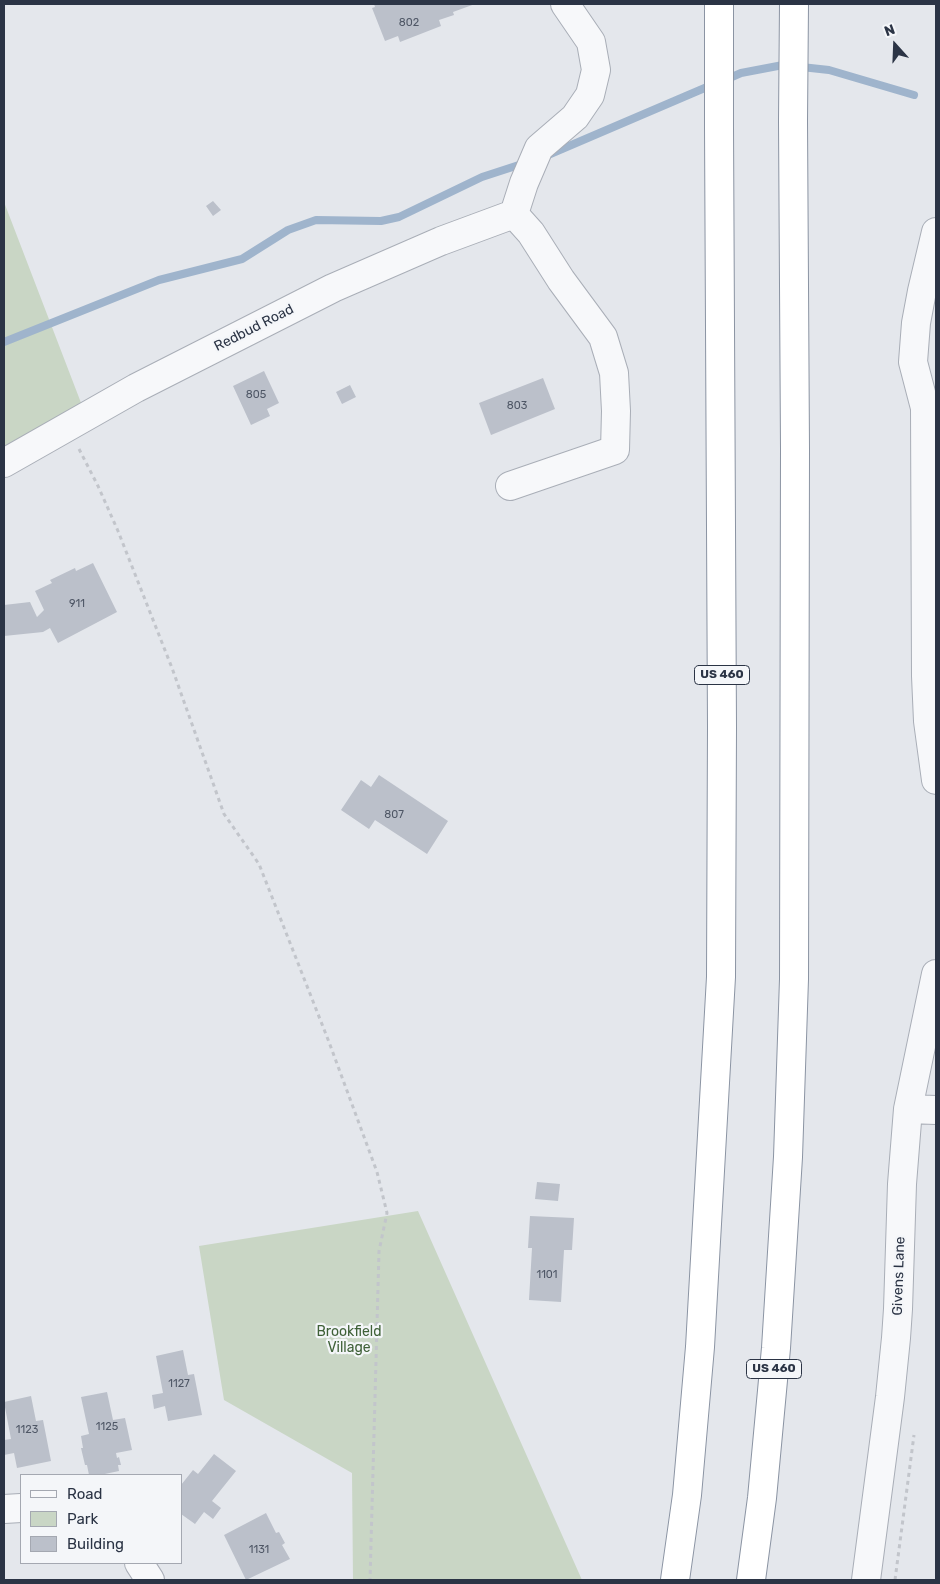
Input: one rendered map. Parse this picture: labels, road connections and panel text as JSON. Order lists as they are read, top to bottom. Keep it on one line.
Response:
{"streets":{"highway":["US 460"],"street":["Redbud Road","Givens Lane"]},"parks":["Brookfield Village"],"house_numbers":["802","805","803","911","807","1101","1127","1125","1123","1131"],"legend":["Road","Park","Building"],"north":"top"}
